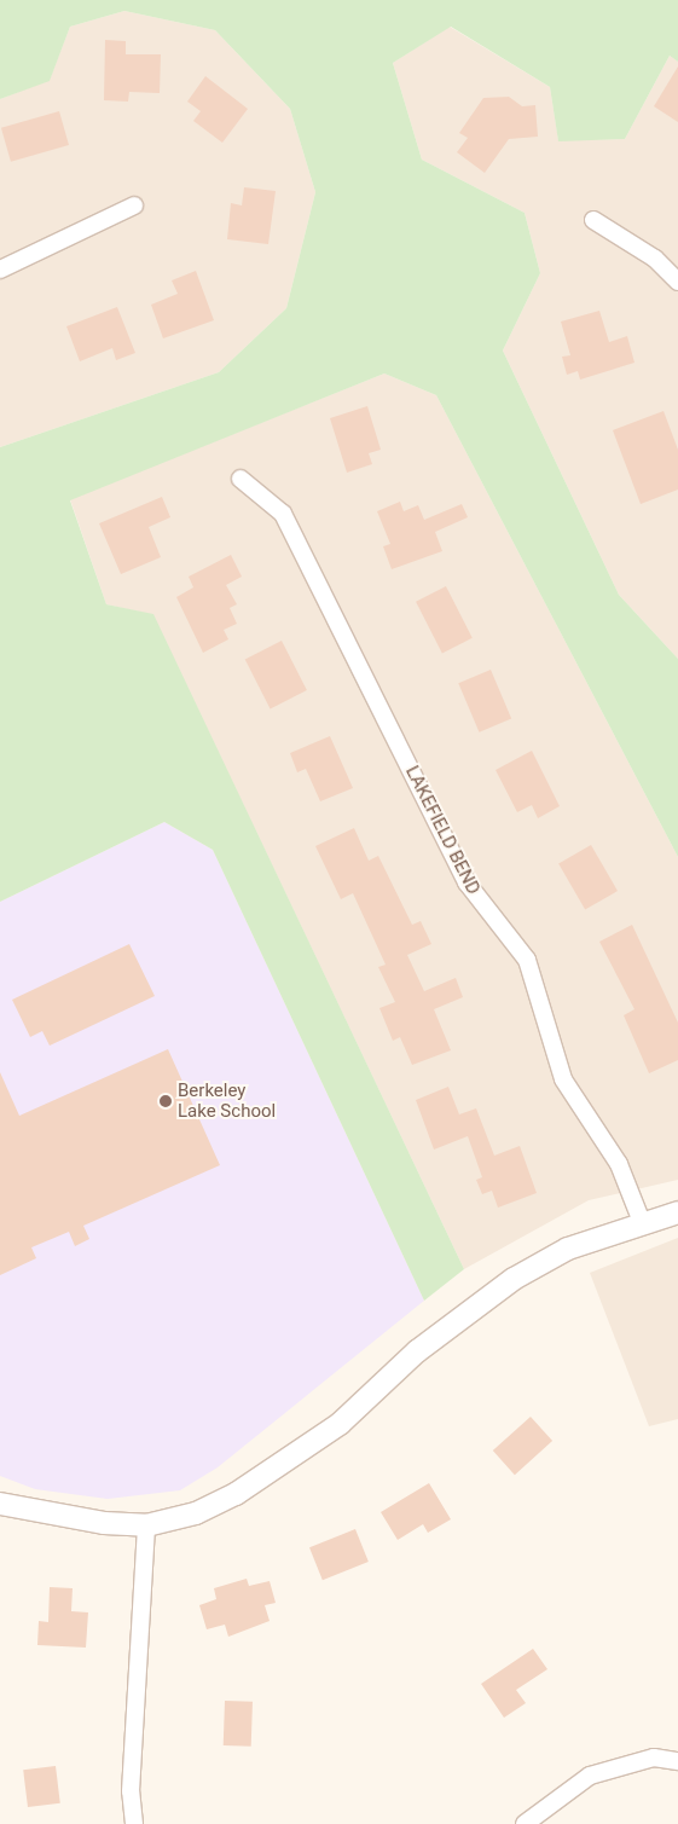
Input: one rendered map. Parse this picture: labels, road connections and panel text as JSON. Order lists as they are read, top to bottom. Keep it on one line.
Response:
{"streets":{"street":["LAKEFIELD BEND"]},"places":["Berkeley Lake School"]}
